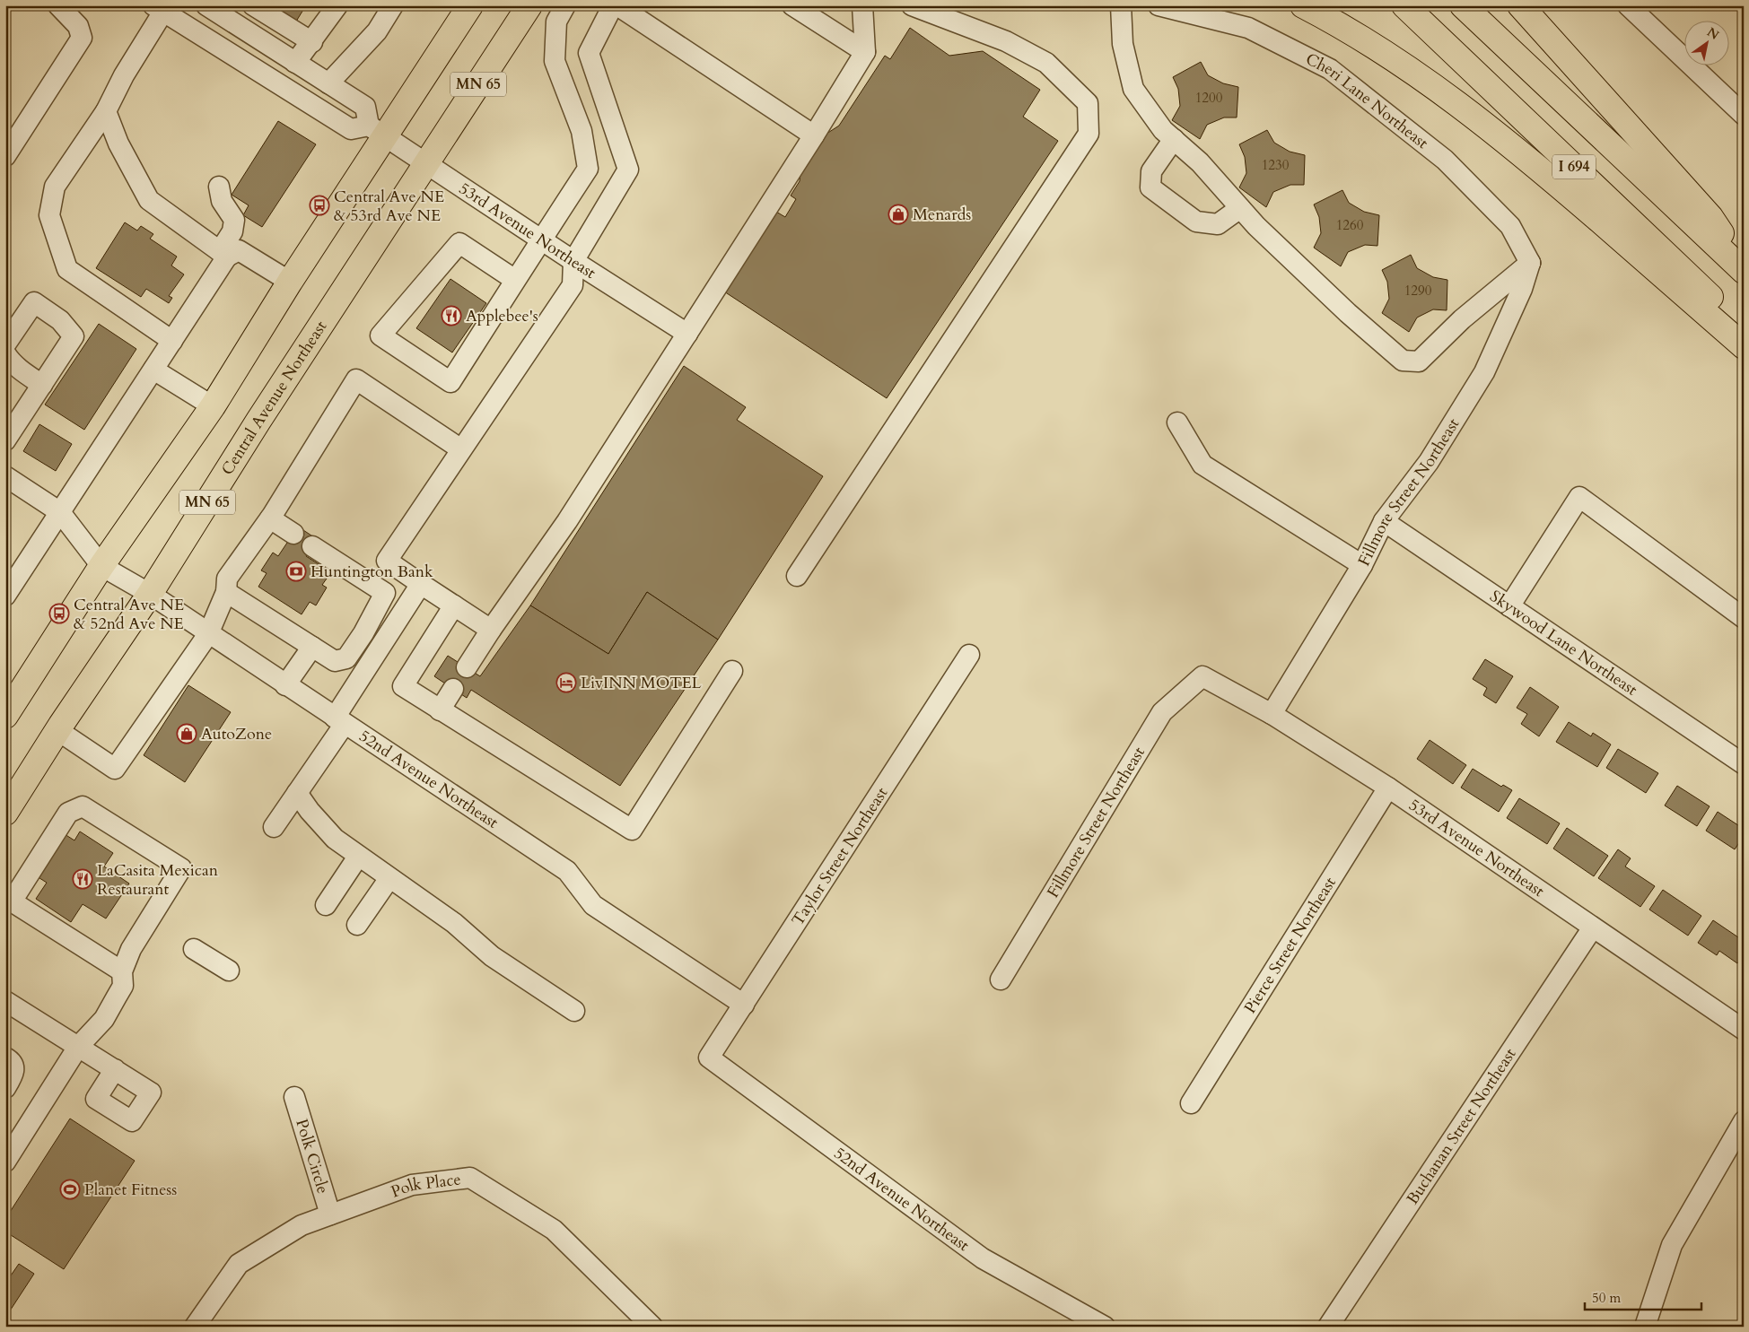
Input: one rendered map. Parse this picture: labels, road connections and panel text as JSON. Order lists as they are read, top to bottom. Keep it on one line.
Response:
{"streets":{"main road":["MN 65","I 694","Central Avenue Northeast"],"street":["Cheri Lane Northeast","53rd Avenue Northeast","Fillmore Street Northeast","Skywood Lane Northeast","52nd Avenue Northeast","Taylor Street Northeast","Pierce Street Northeast","Buchanan Street Northeast","Polk Circle","Polk Place"]},"crossings":[["MN 65","53rd Avenue Northeast"],["MN 65","52nd Avenue Northeast"],["Cheri Lane Northeast","Fillmore Street Northeast"],["53rd Avenue Northeast","Central Avenue Northeast"],["53rd Avenue Northeast","Fillmore Street Northeast"],["53rd Avenue Northeast","Pierce Street Northeast"],["53rd Avenue Northeast","Buchanan Street Northeast"],["Central Avenue Northeast","52nd Avenue Northeast"],["Fillmore Street Northeast","Skywood Lane Northeast"],["52nd Avenue Northeast","Taylor Street Northeast"],["Polk Circle","Polk Place"]],"places":{"bus stop":["Central Ave NE & 53rd Ave NE","Central Ave NE & 52nd Ave NE"],"shop":["Menards","AutoZone"],"restaurant":["Applebee's","LaCasita Mexican Restaurant"],"bank":["Huntington Bank"],"hotel":["LivINN MOTEL"],"sports":["Planet Fitness"]},"house_numbers":["1200","1230","1260","1290"],"scale_bar":"50 m","north":"top right"}
